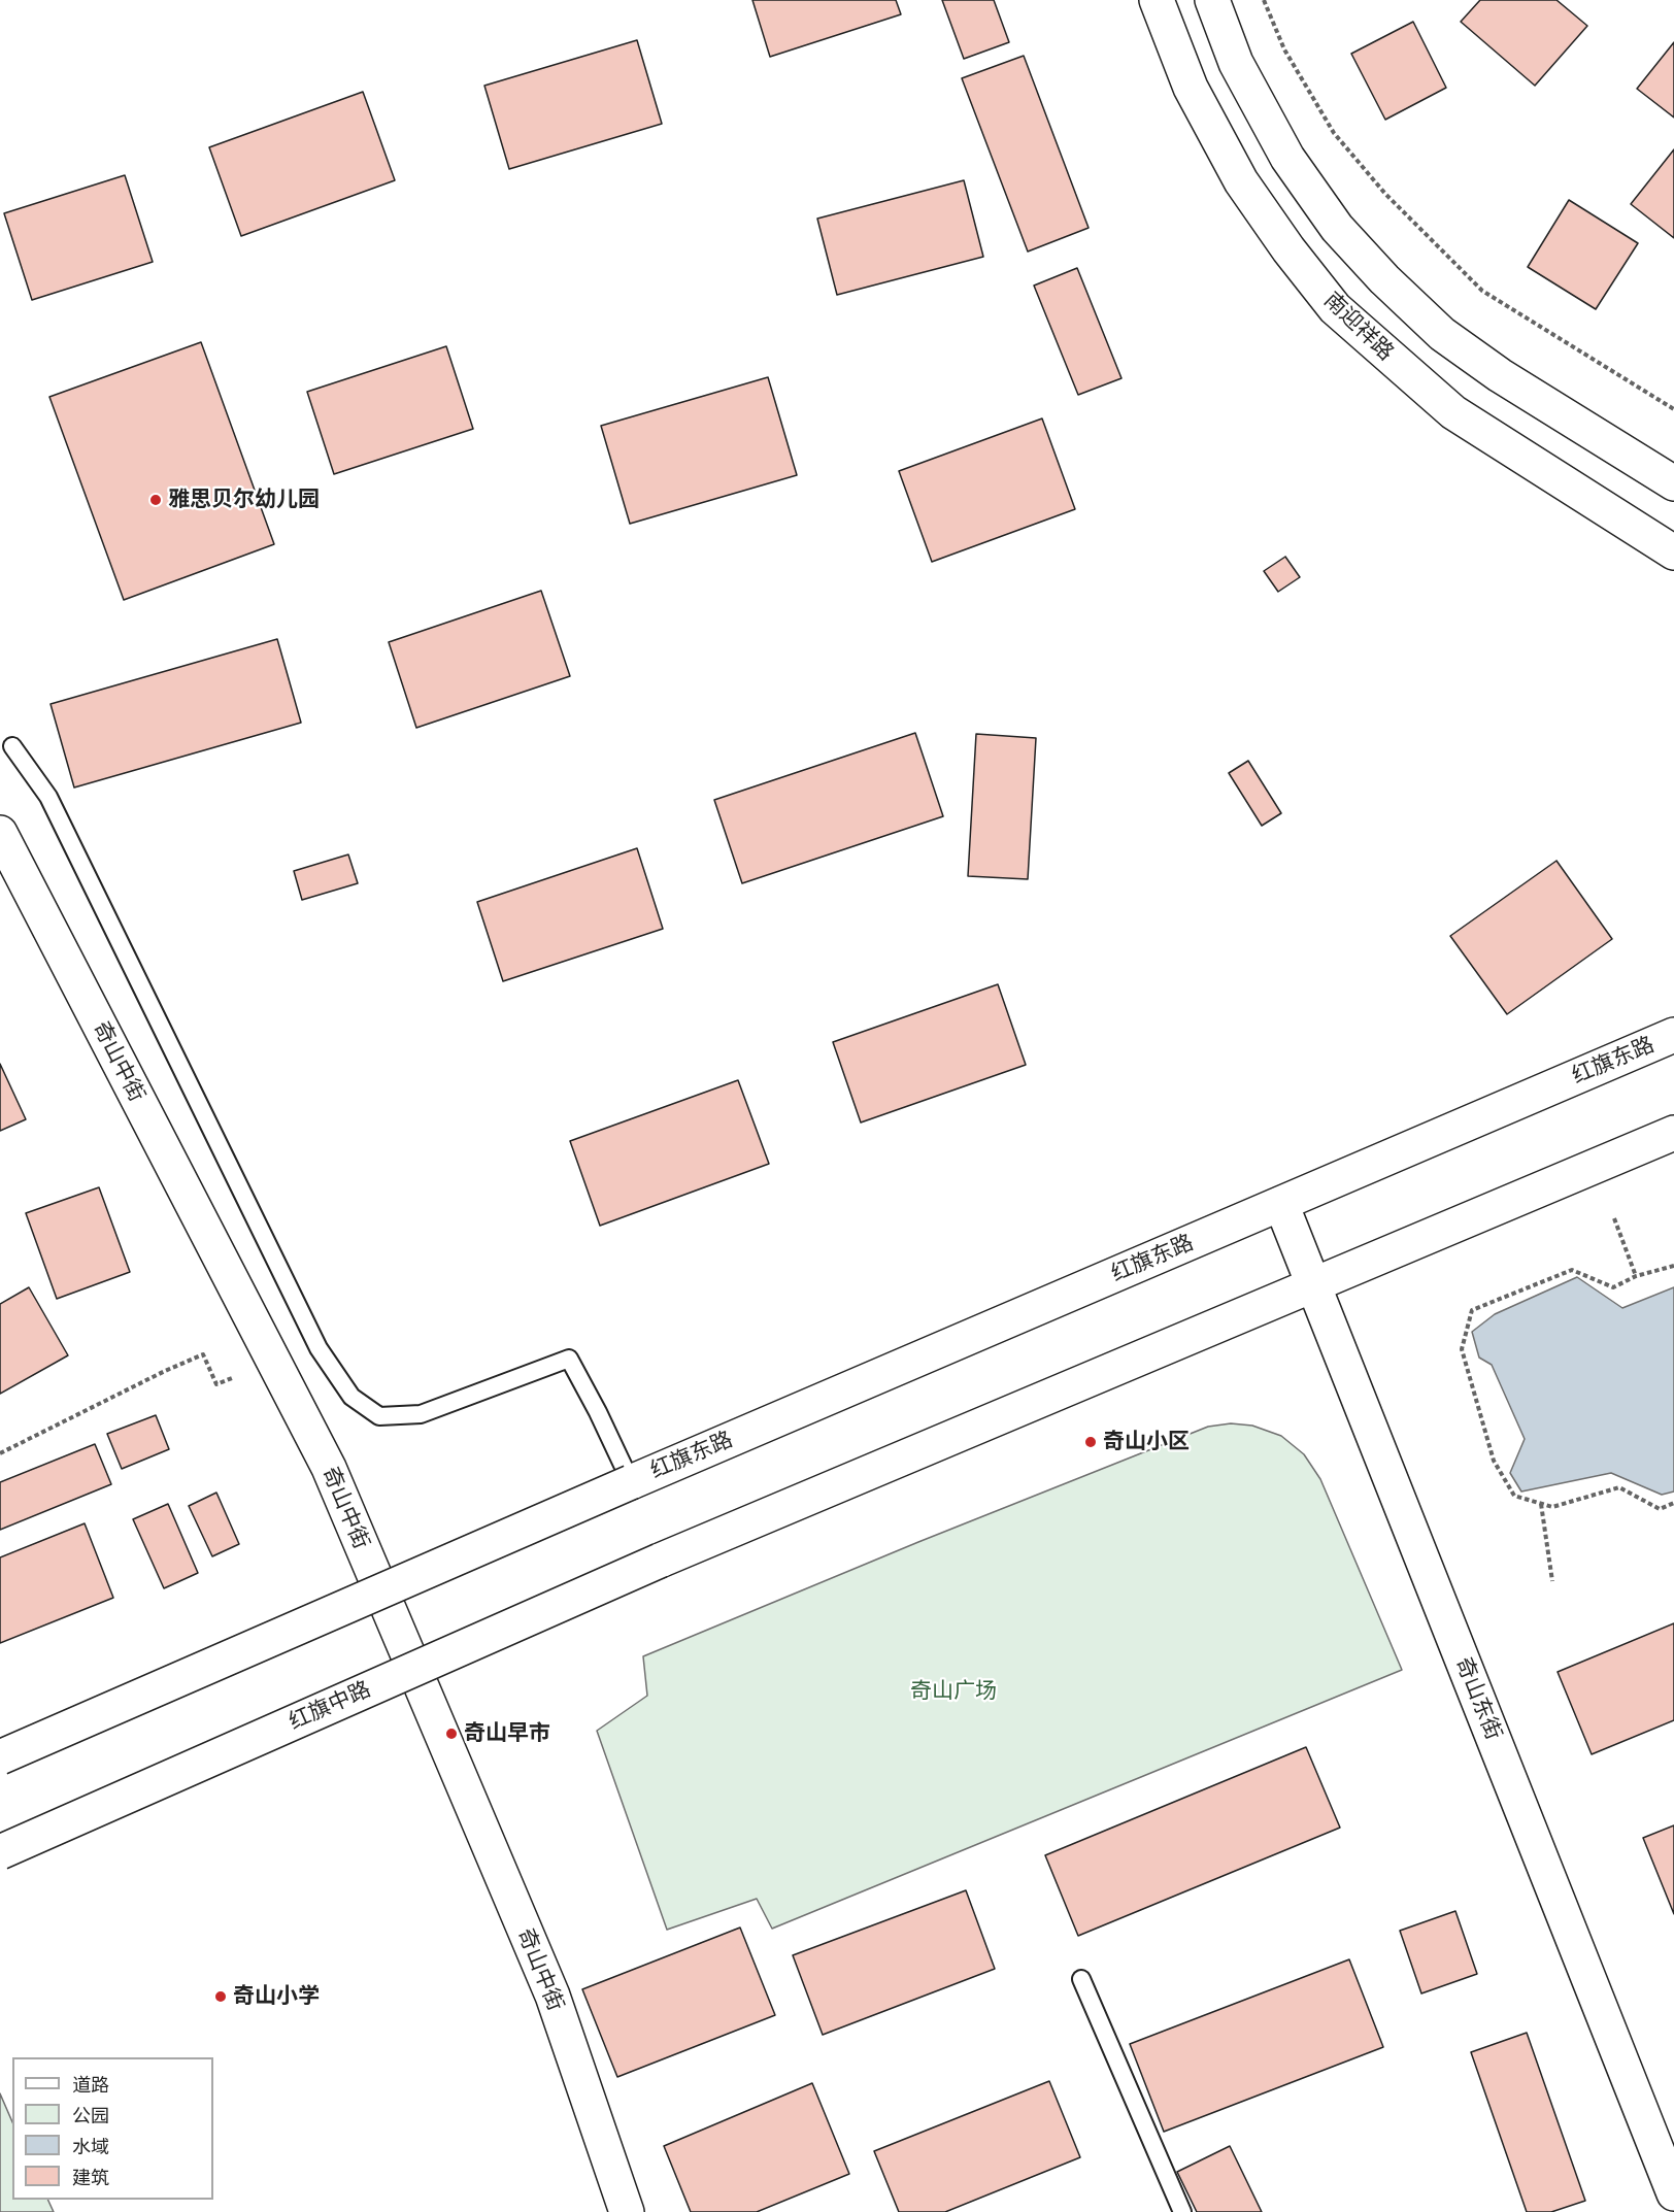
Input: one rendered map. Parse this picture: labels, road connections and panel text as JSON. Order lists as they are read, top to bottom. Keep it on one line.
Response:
{"streets":{"main road":["南迎祥路","红旗东路","奇山中街","奇山东街","红旗中路"]},"crossings":[["红旗东路","奇山东街"],["奇山东街","红旗中路"]],"parks":["奇山广场"],"places":["雅思贝尔幼儿园","奇山小区","奇山早市","奇山小学"],"legend":["道路","公园","水域","建筑"]}
